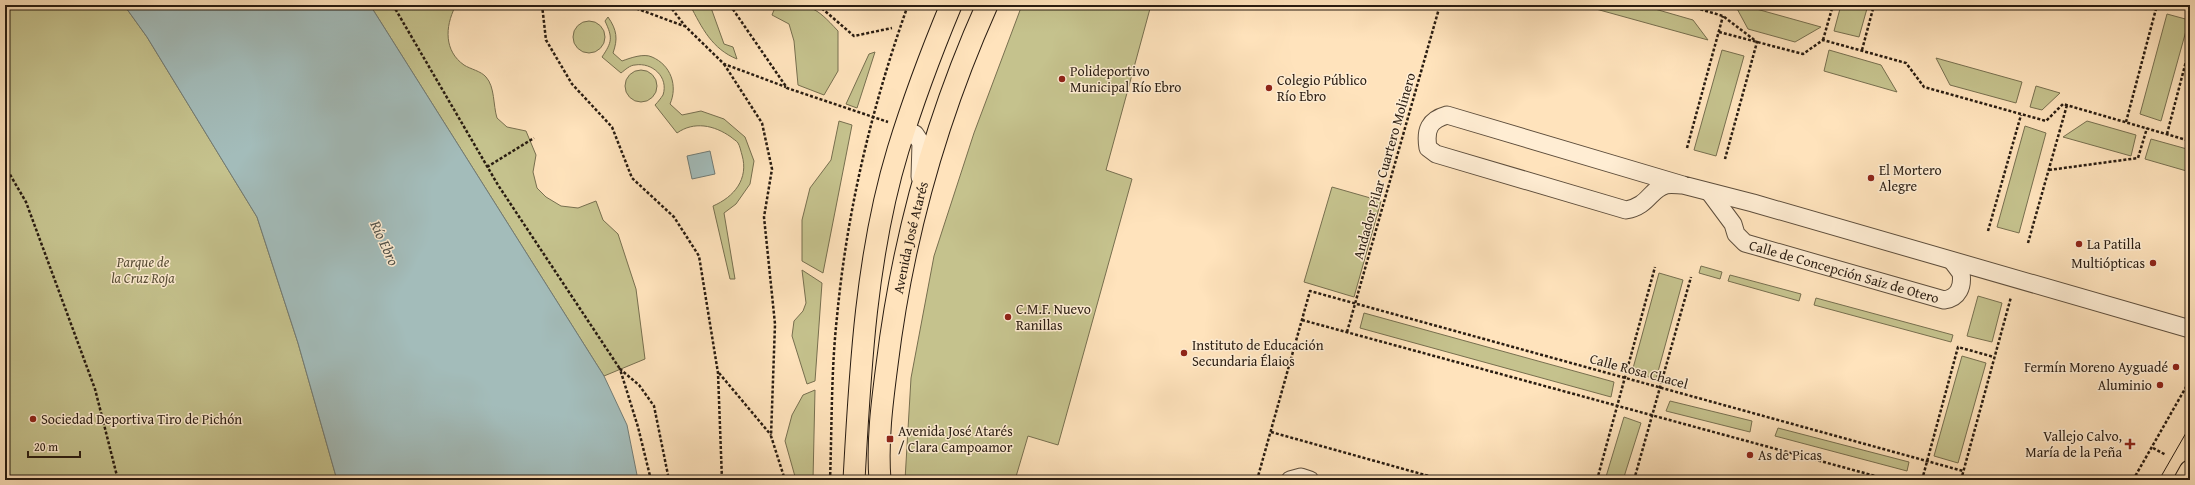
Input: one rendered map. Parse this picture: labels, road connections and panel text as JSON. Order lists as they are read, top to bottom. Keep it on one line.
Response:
{"streets":{"main road":["Avenida José Atarés"],"street":["Calle de Concepción Saiz de Otero"],"path":["Andador Pilar Cuartero Molinero","Calle Rosa Chacel"]},"crossings":[["Andador Pilar Cuartero Molinero","Calle Rosa Chacel"]],"water":["Río Ebro"],"parks":["Parque de la Cruz Roja"],"places":{"other":["Polideportivo Municipal Río Ebro","Colegio Público Río Ebro","El Mortero Alegre","La Patilla","Multiópticas","C.M.F. Nuevo Ranillas","Instituto de Educación Secundaria Élaios","Fermín Moreno Ayguadé","Aluminio","Sociedad Deportiva Tiro de Pichón","As de Picas"],"transit":["Avenida José Atarés / Clara Campoamor"],"health":["Vallejo Calvo, María de la Peña"]},"scale_bar":"20 m"}
